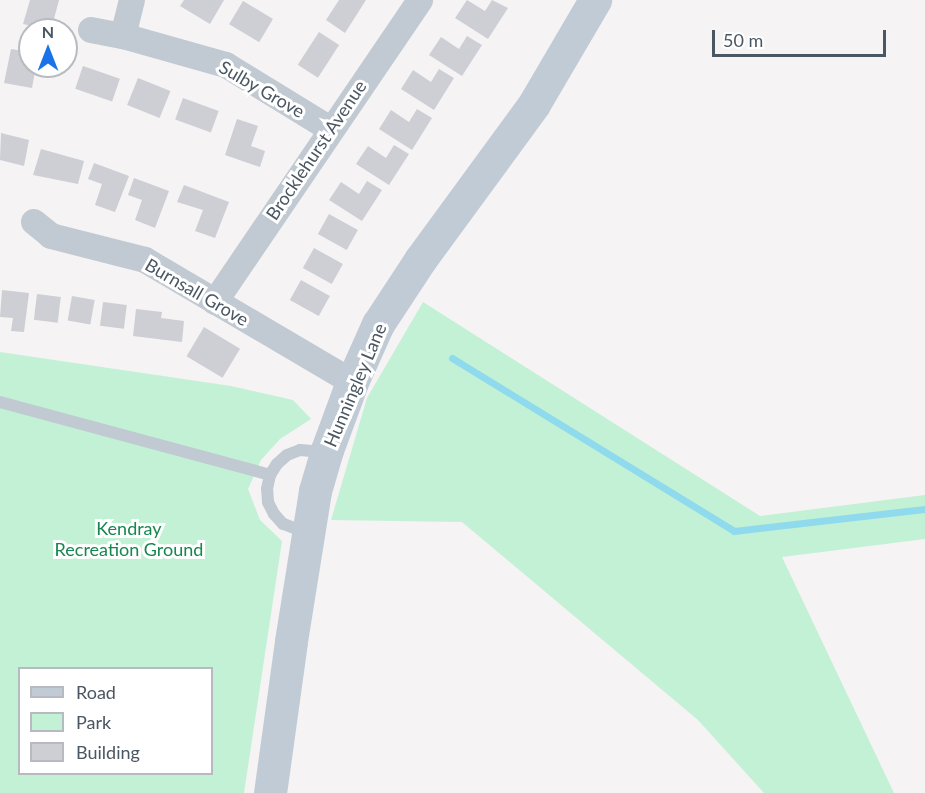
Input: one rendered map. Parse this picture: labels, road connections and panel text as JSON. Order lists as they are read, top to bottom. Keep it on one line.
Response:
{"streets":{"main road":["Hunningley Lane"],"street":["Sulby Grove","Brocklehurst Avenue","Burnsall Grove"]},"crossings":[["Sulby Grove","Brocklehurst Avenue"],["Brocklehurst Avenue","Burnsall Grove"],["Burnsall Grove","Hunningley Lane"]],"parks":["Kendray Recreation Ground"],"legend":["Road","Park","Building"],"scale_bar":"50 m","north":"top"}
